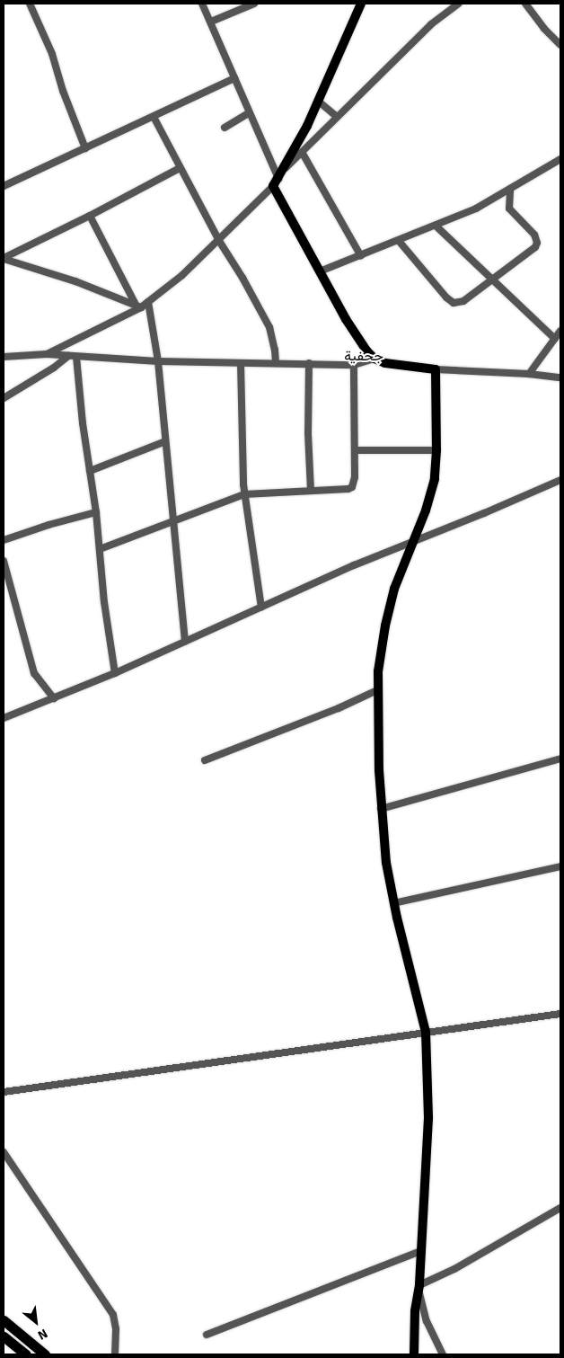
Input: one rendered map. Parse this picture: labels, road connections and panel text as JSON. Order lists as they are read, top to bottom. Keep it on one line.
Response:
{"districts":["جحفية"],"north":"bottom right"}
